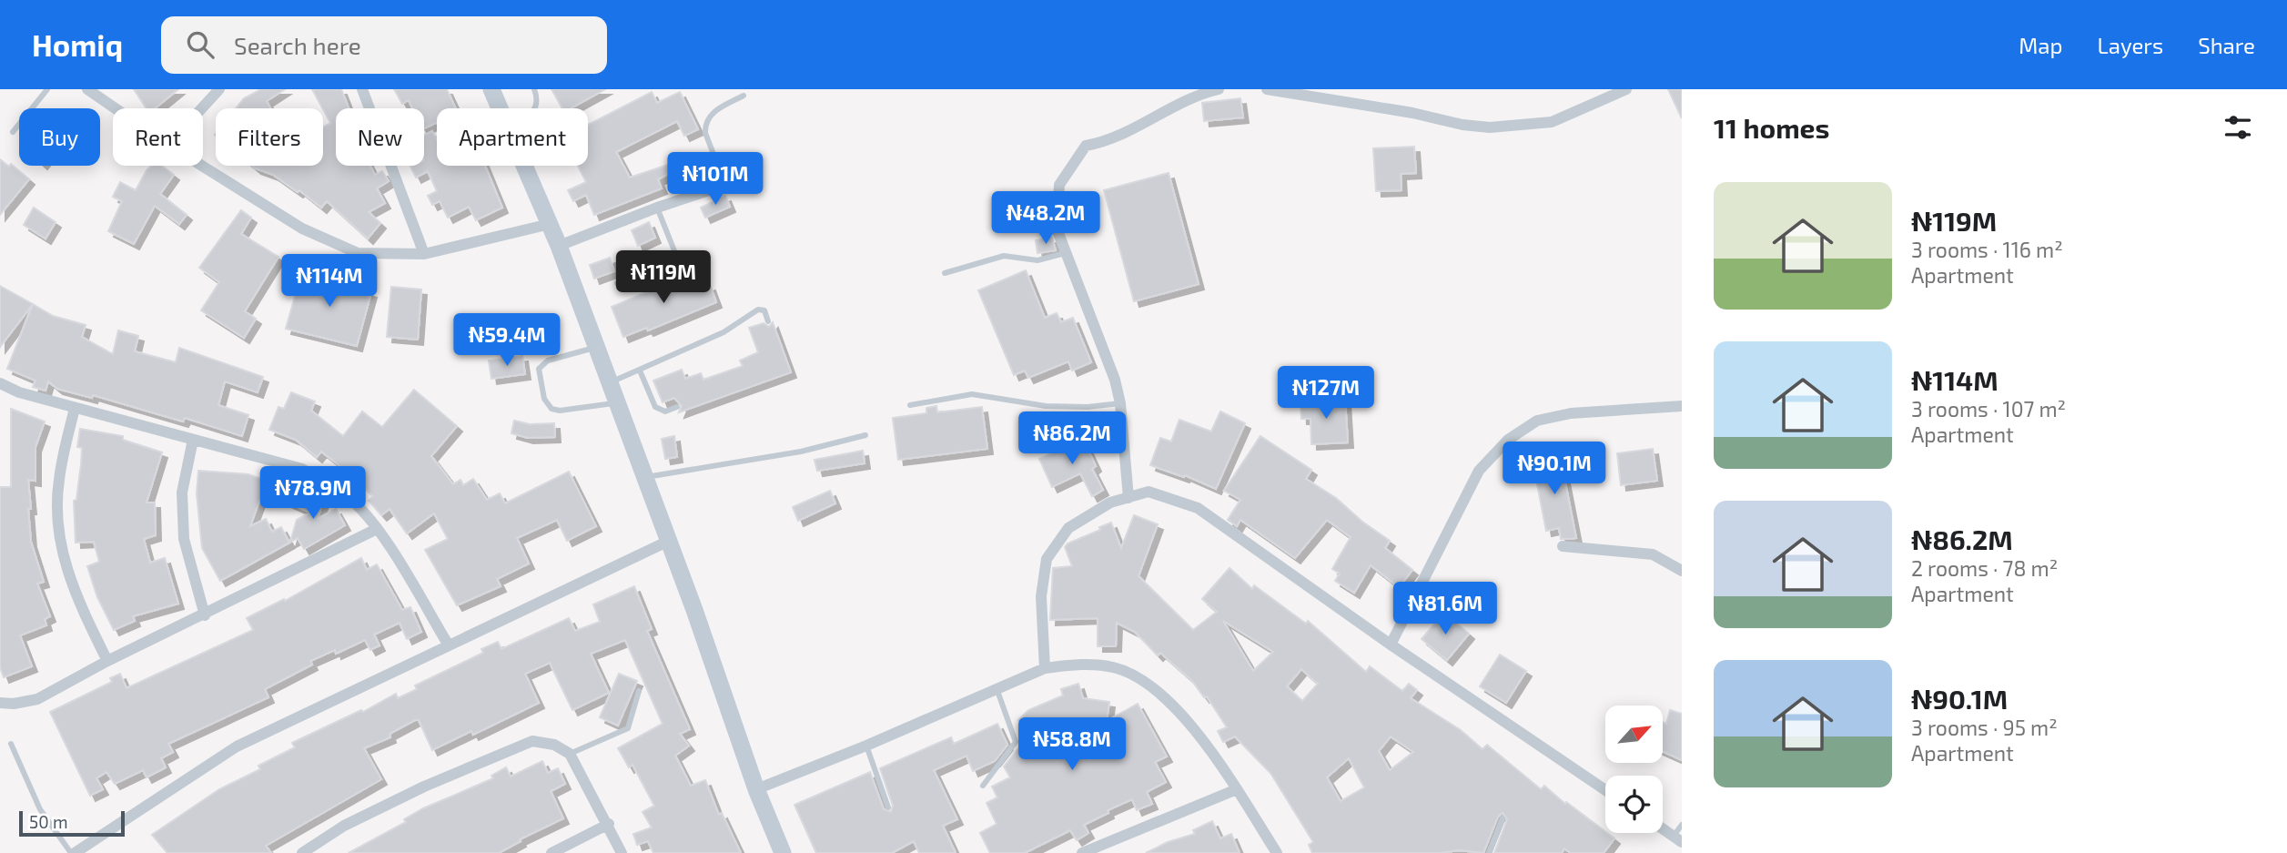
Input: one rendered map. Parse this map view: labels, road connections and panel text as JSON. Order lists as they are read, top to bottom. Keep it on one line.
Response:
{"scale_bar":"50 m","north":"top right","page":{"header":"Homiq","search":"Search here","nav":["Map","Layers","Share"],"heading":"11 homes","chip":["Buy","Rent","Filters","New","Apartment"],"price":["₦101M","₦48.2M","₦119M","₦114M","₦59.4M","₦127M","₦86.2M","₦90.1M","₦78.9M","₦81.6M","₦58.8M"],"list":[{"name":"₦119M","note":"3 rooms · 116 m² · Apartment"},{"name":"₦114M","note":"3 rooms · 107 m² · Apartment"},{"name":"₦86.2M","note":"2 rooms · 78 m² · Apartment"},{"name":"₦90.1M","note":"3 rooms · 95 m² · Apartment"}],"scale":"50 m"}}
